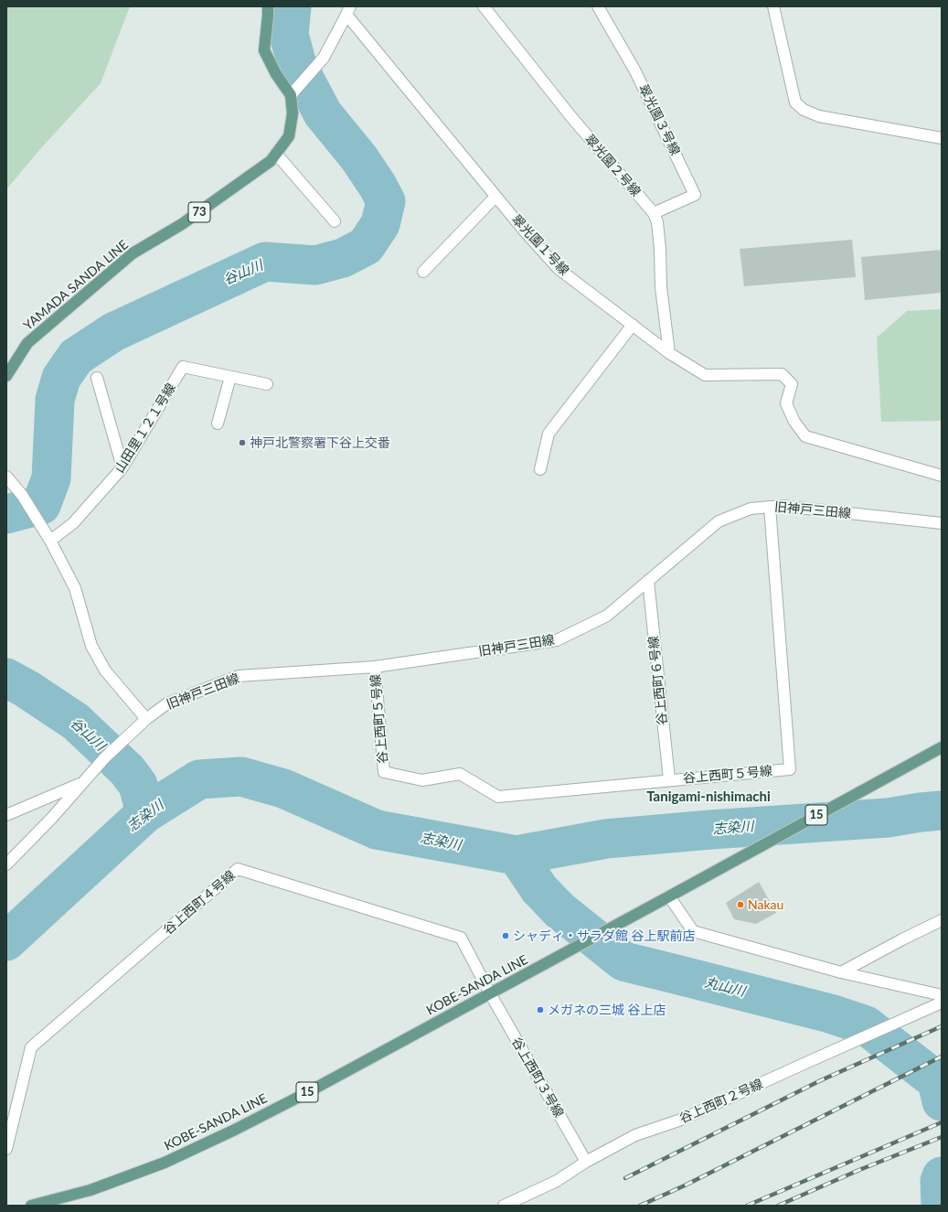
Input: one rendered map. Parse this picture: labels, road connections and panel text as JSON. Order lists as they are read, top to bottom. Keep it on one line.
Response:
{"streets":{"main road":["73","YAMADA SANDA LINE","15","KOBE-SANDA LINE"],"street":["翠光園３号線","翠光園２号線","翠光園１号線","山田里１２１号線","旧神戸三田線","谷上西町６号線","谷上西町５号線","谷上西町４号線","谷上西町３号線","谷上西町２号線"]},"crossings":[["翠光園３号線","翠光園２号線"],["翠光園２号線","翠光園１号線"],["翠光園１号線","YAMADA SANDA LINE"],["旧神戸三田線","谷上西町６号線"],["旧神戸三田線","谷上西町５号線"],["谷上西町６号線","谷上西町５号線"],["谷上西町４号線","KOBE-SANDA LINE"],["谷上西町４号線","谷上西町３号線"],["KOBE-SANDA LINE","谷上西町３号線"],["谷上西町３号線","谷上西町２号線"]],"districts":["Tanigami-nishimachi"],"water":["谷山川","志染川","丸山川"],"places":["神戸北警察署下谷上交番","Nakau","シャディ・サラダ館 谷上駅前店","メガネの三城 谷上店"]}
